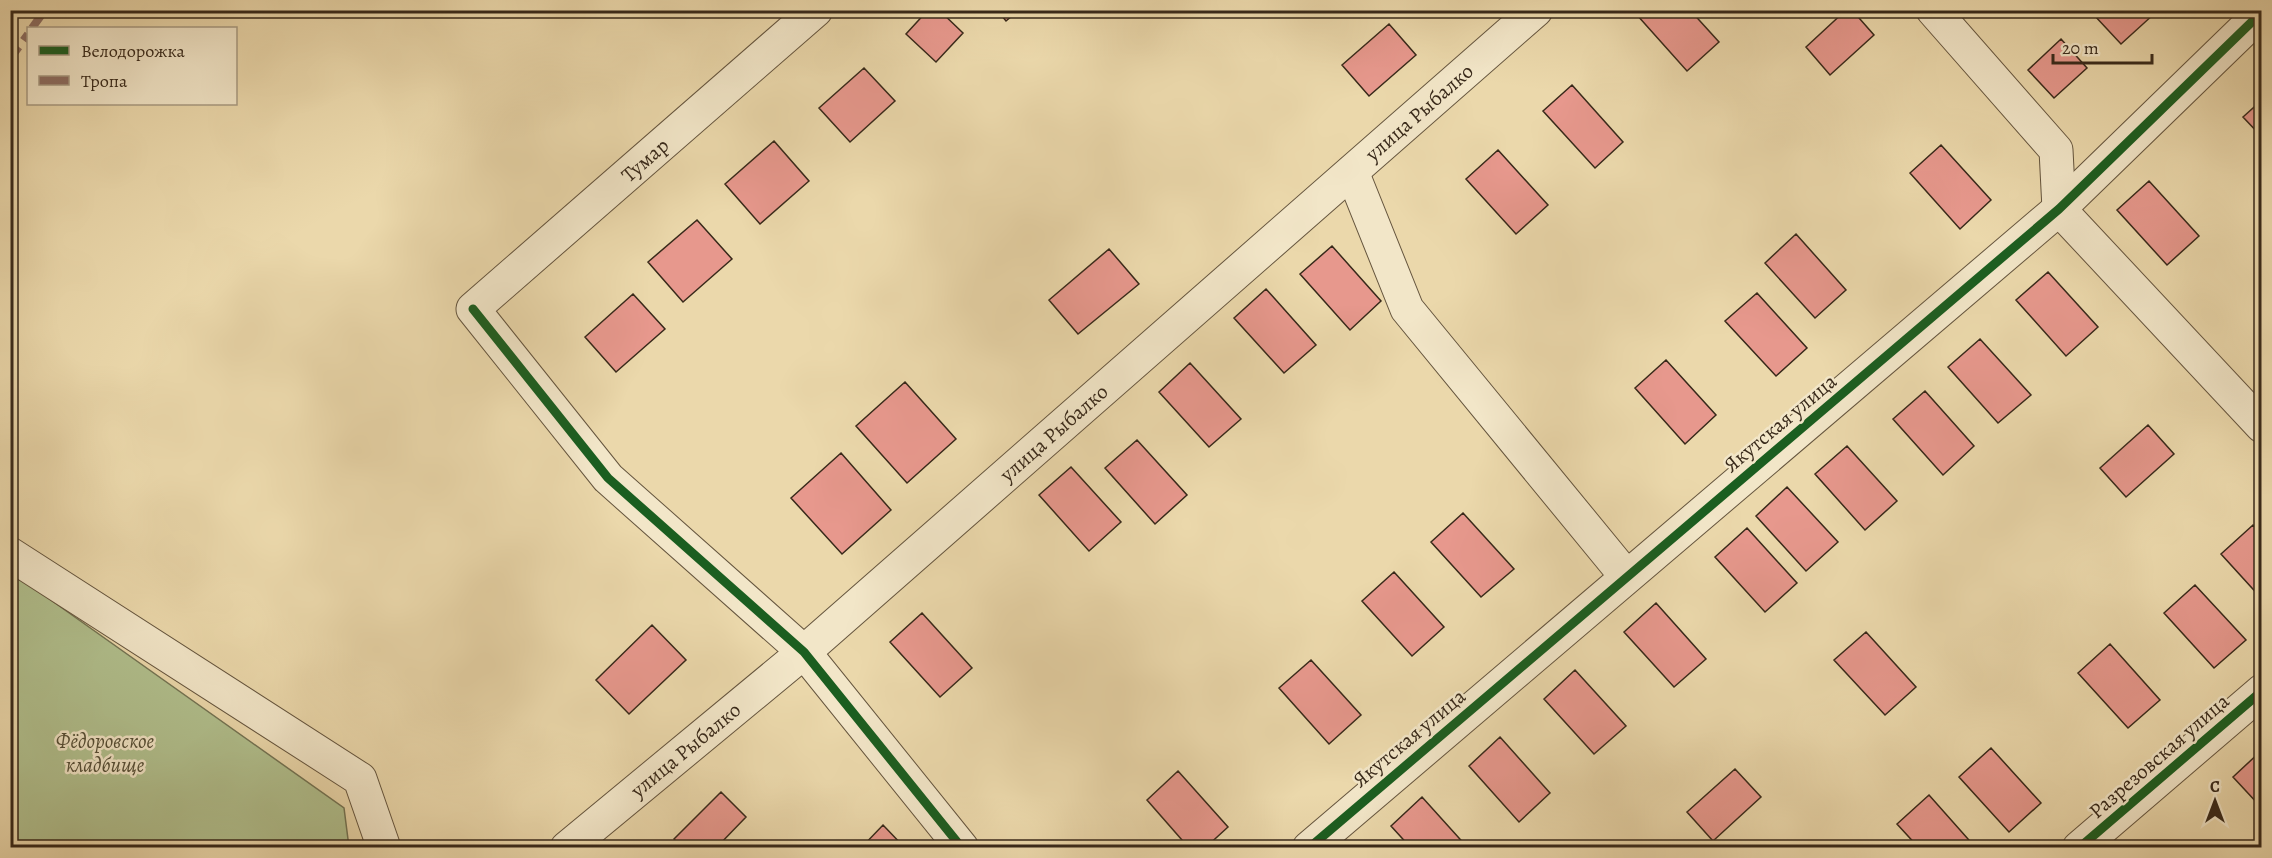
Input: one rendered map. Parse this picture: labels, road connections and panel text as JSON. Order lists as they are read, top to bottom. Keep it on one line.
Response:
{"streets":{"street":["улица Рыбалко","Тумар","Якутская улица","Разрезовская улица"]},"crossings":[["улица Рыбалко","Тумар"]],"parks":["Фёдоровское кладбище"],"legend":["Велодорожка","Тропа"],"scale_bar":"20 m","north":"top"}
